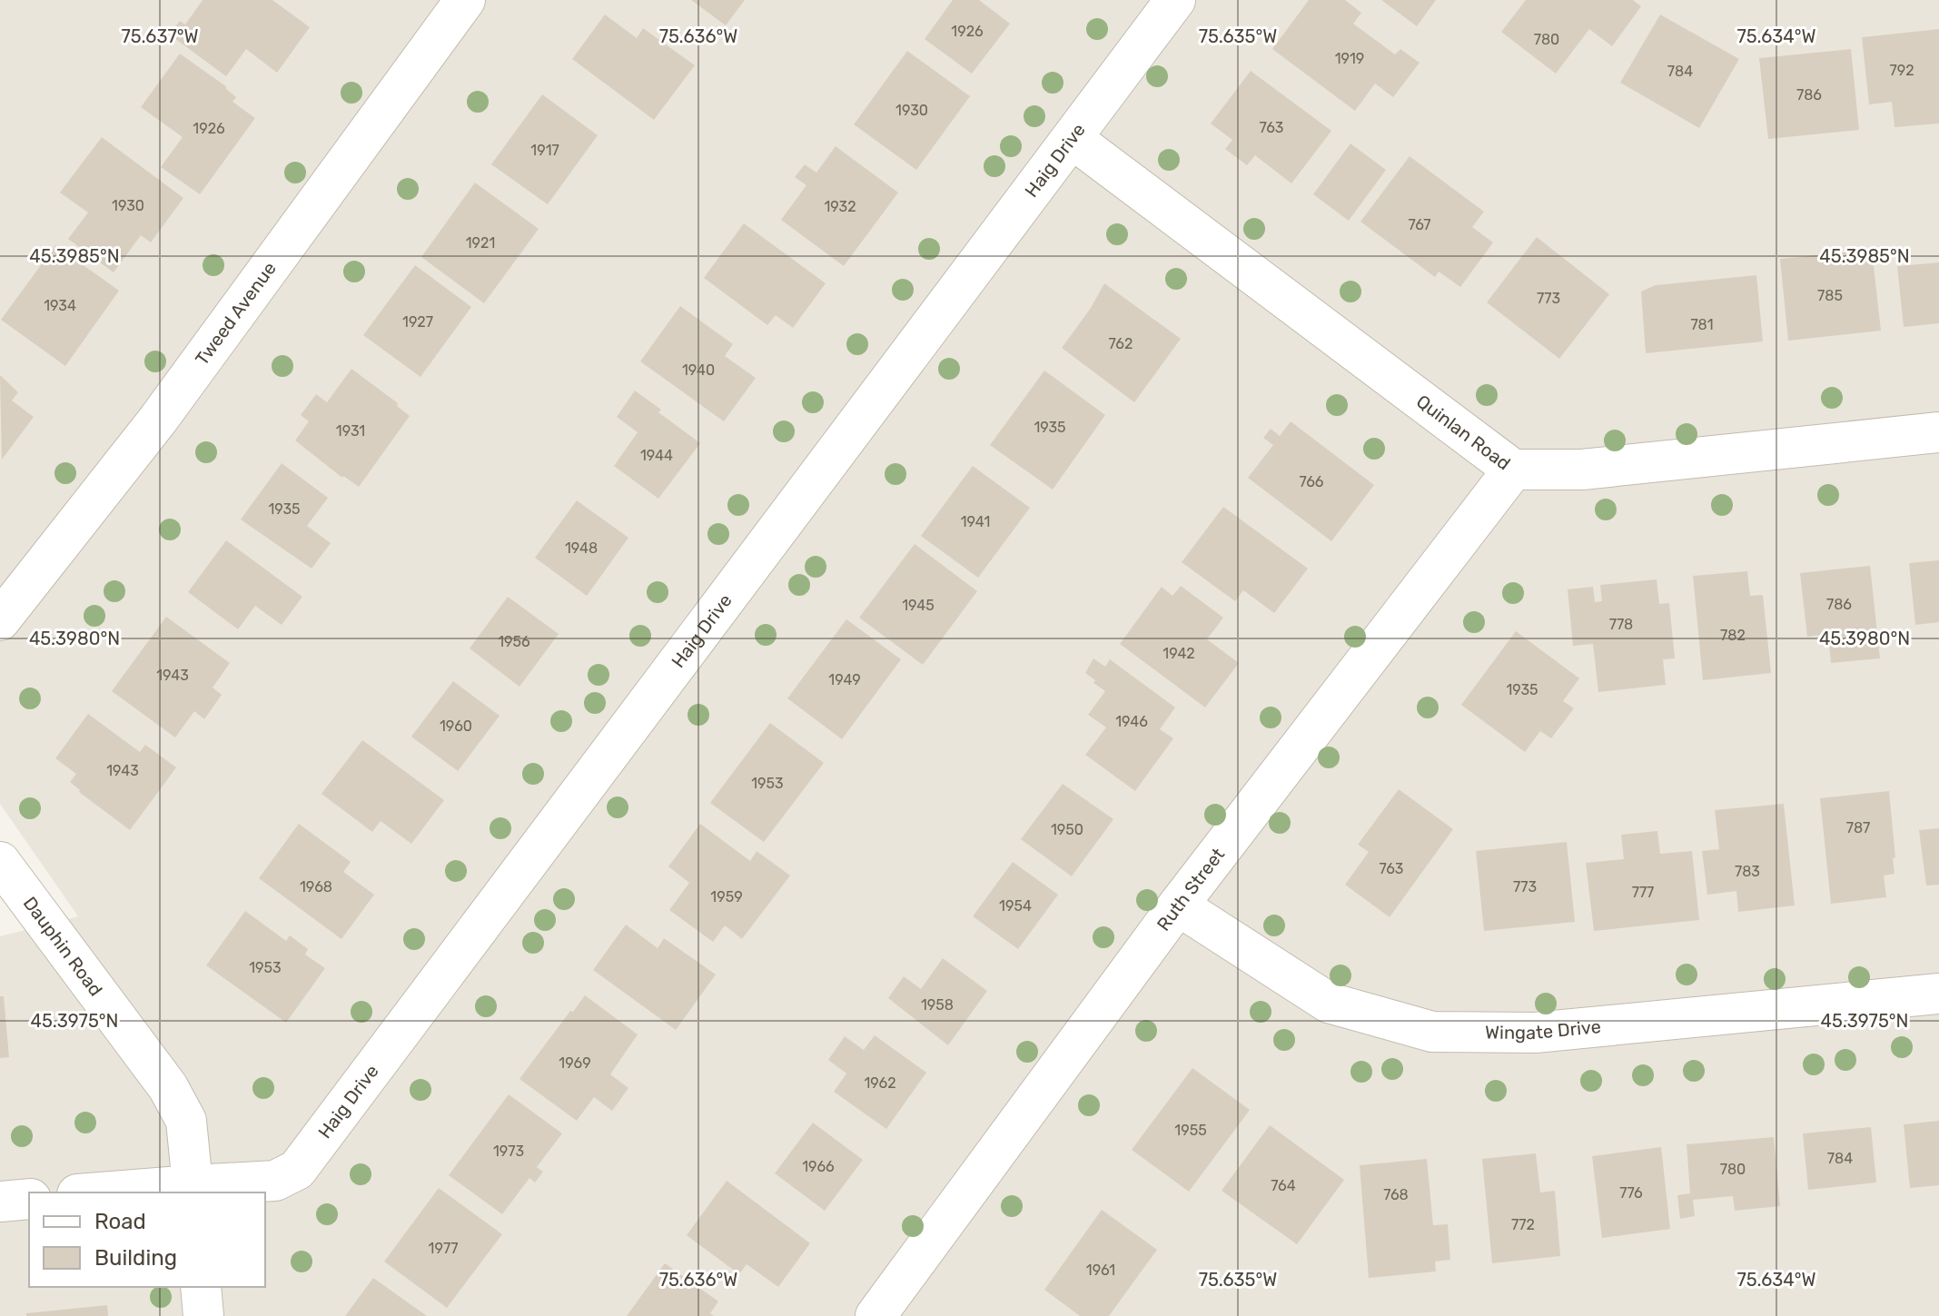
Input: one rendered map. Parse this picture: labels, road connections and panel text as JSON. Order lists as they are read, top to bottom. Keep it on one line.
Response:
{"streets":{"street":["Haig Drive","Tweed Avenue","Quinlan Road","Ruth Street","Dauphin Road","Wingate Drive"]},"crossings":[["Haig Drive","Quinlan Road"],["Haig Drive","Dauphin Road"],["Quinlan Road","Ruth Street"],["Ruth Street","Wingate Drive"]],"house_numbers":["1926","780","1919","792","784","786","1930","763","1926","1917","1930","1932","767","1921","785","773","1934","1927","781","762","1940","1935","1931","1944","766","1935","1941","1948","786","1945","778","782","1956","1942","1943","1949","1935","1946","1960","1943","1953","787","1950","763","783","1968","773","777","1959","1954","1953","1958","1969","1962","1955","1973","784","1966","780","764","776","768","772","1977","1961"],"legend":["Road","Building"],"coordinates":["75.637°W","75.636°W","75.635°W","75.634°W","45.3985°N","45.3980°N","45.3975°N"]}
